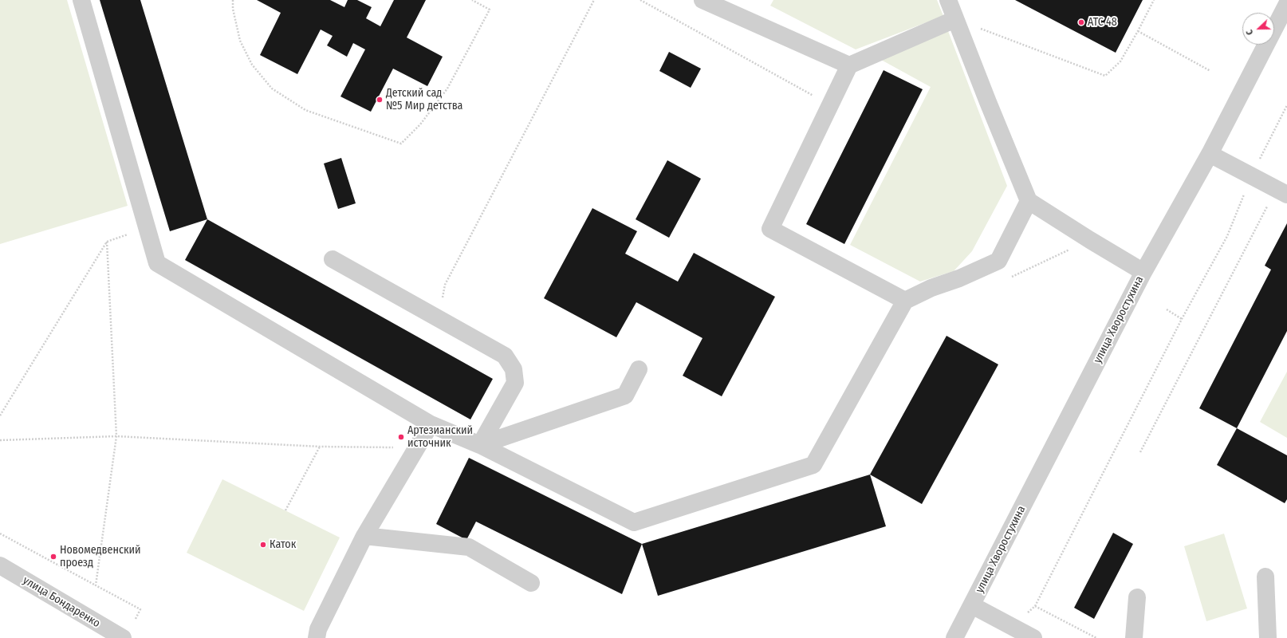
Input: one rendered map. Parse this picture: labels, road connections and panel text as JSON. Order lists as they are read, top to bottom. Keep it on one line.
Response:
{"streets":{"street":["улица Хворостухина","улица Бондаренко"]},"places":["АТС 48","Детский сад №5 Мир детства","Артезианский источник","Каток","Новомедвенский проезд"],"north":"left"}
